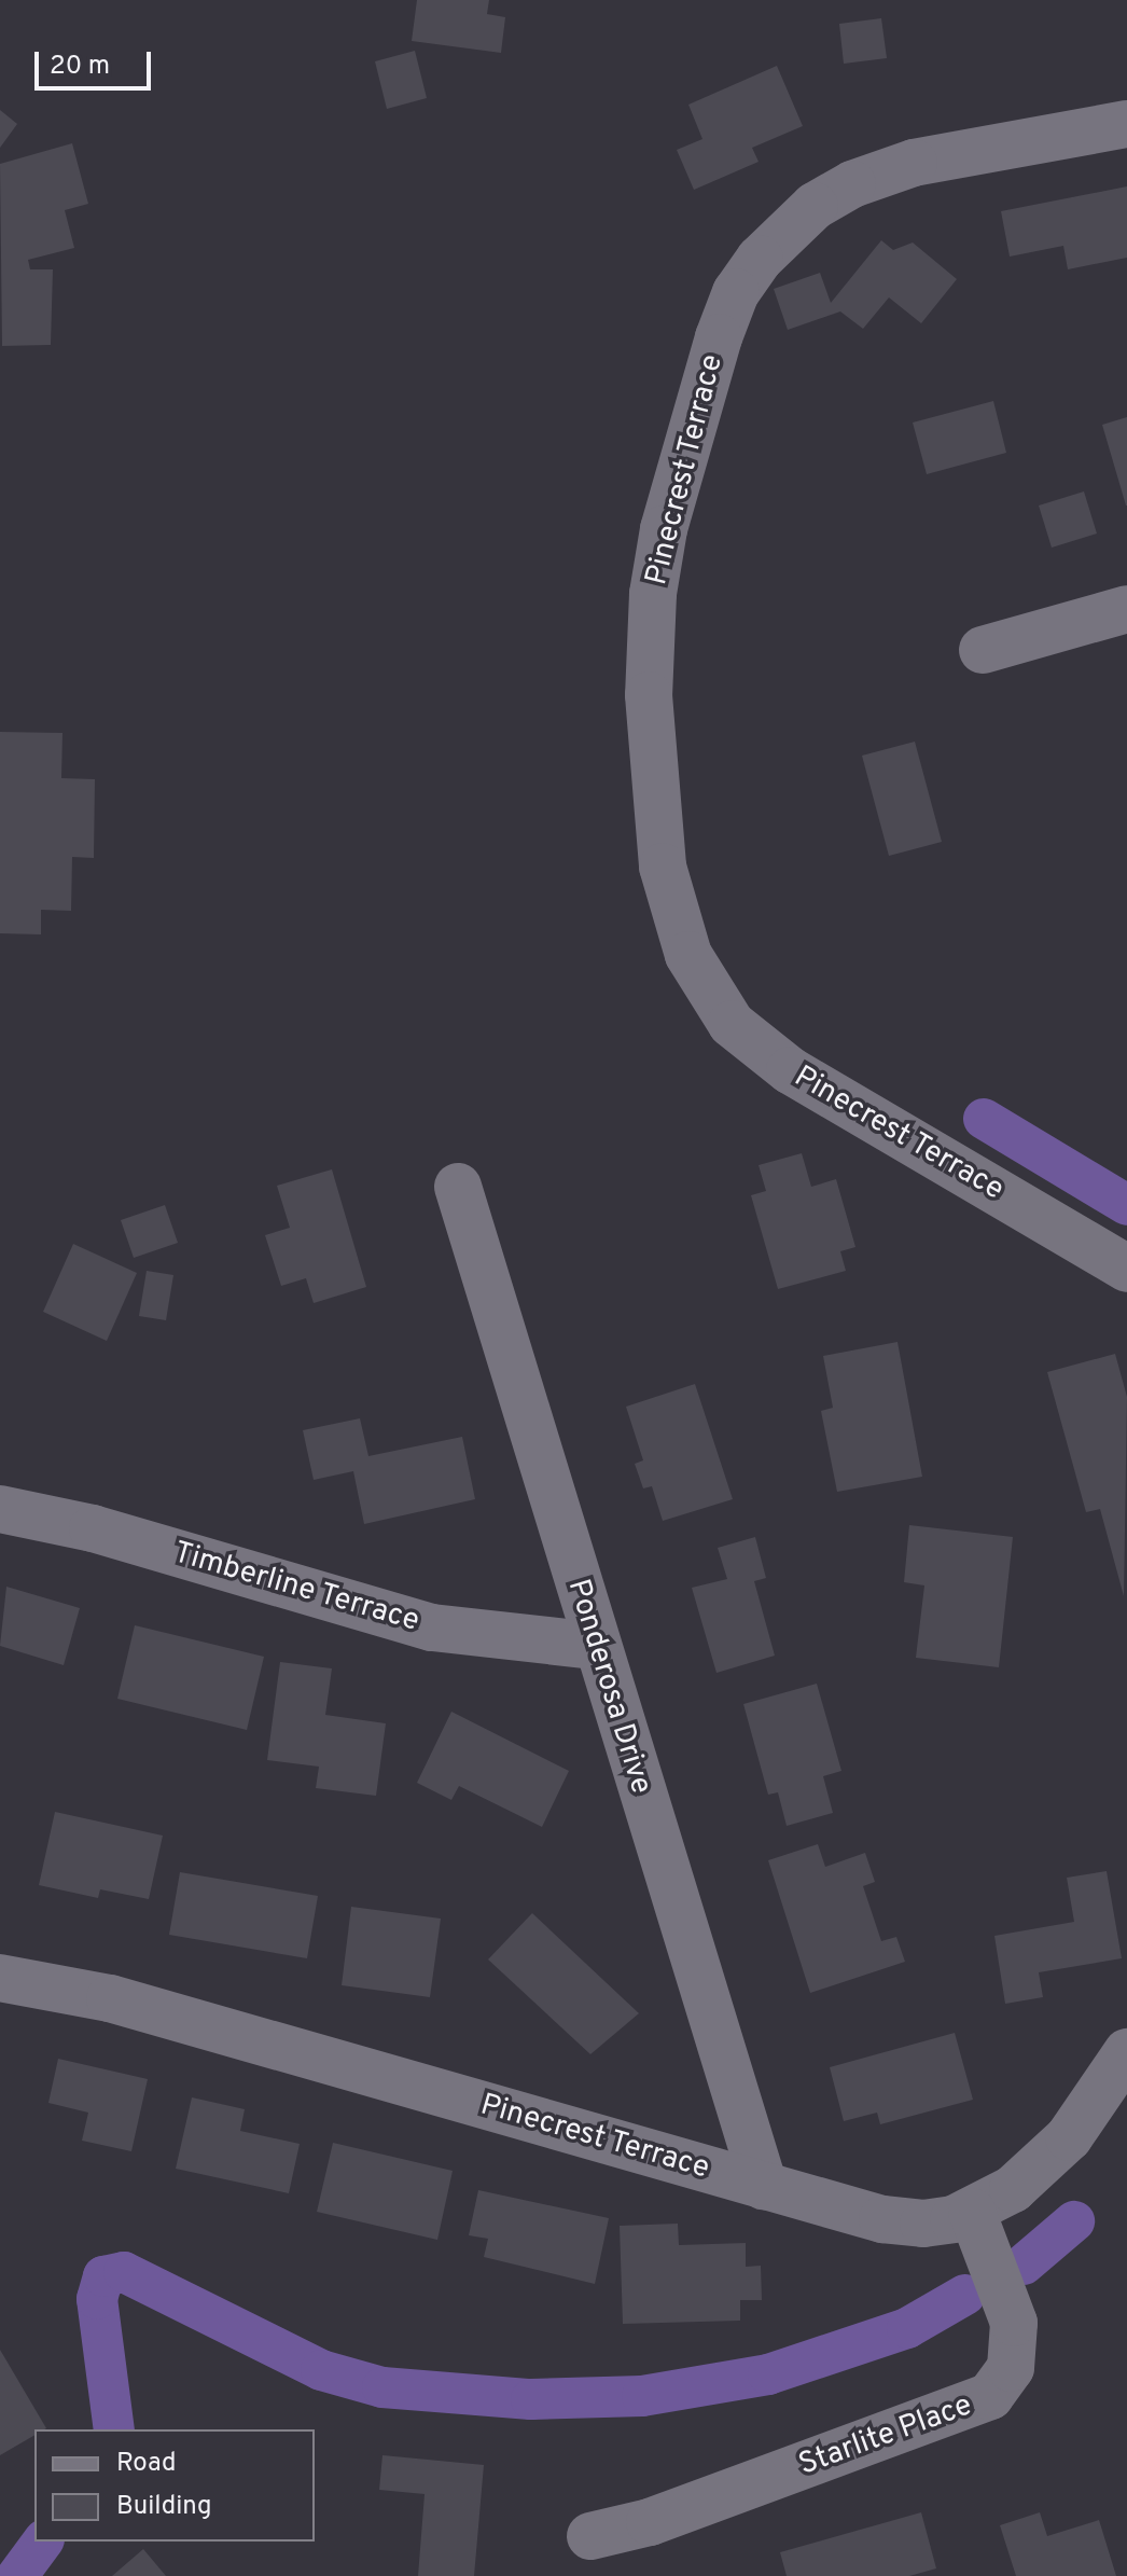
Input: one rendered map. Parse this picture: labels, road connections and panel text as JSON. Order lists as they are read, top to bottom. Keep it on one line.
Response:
{"streets":{"street":["Pinecrest Terrace","Timberline Terrace","Ponderosa Drive","Starlite Place"]},"crossings":[["Pinecrest Terrace","Ponderosa Drive"],["Pinecrest Terrace","Starlite Place"],["Timberline Terrace","Ponderosa Drive"]],"legend":["Road","Building"],"scale_bar":"20 m"}
